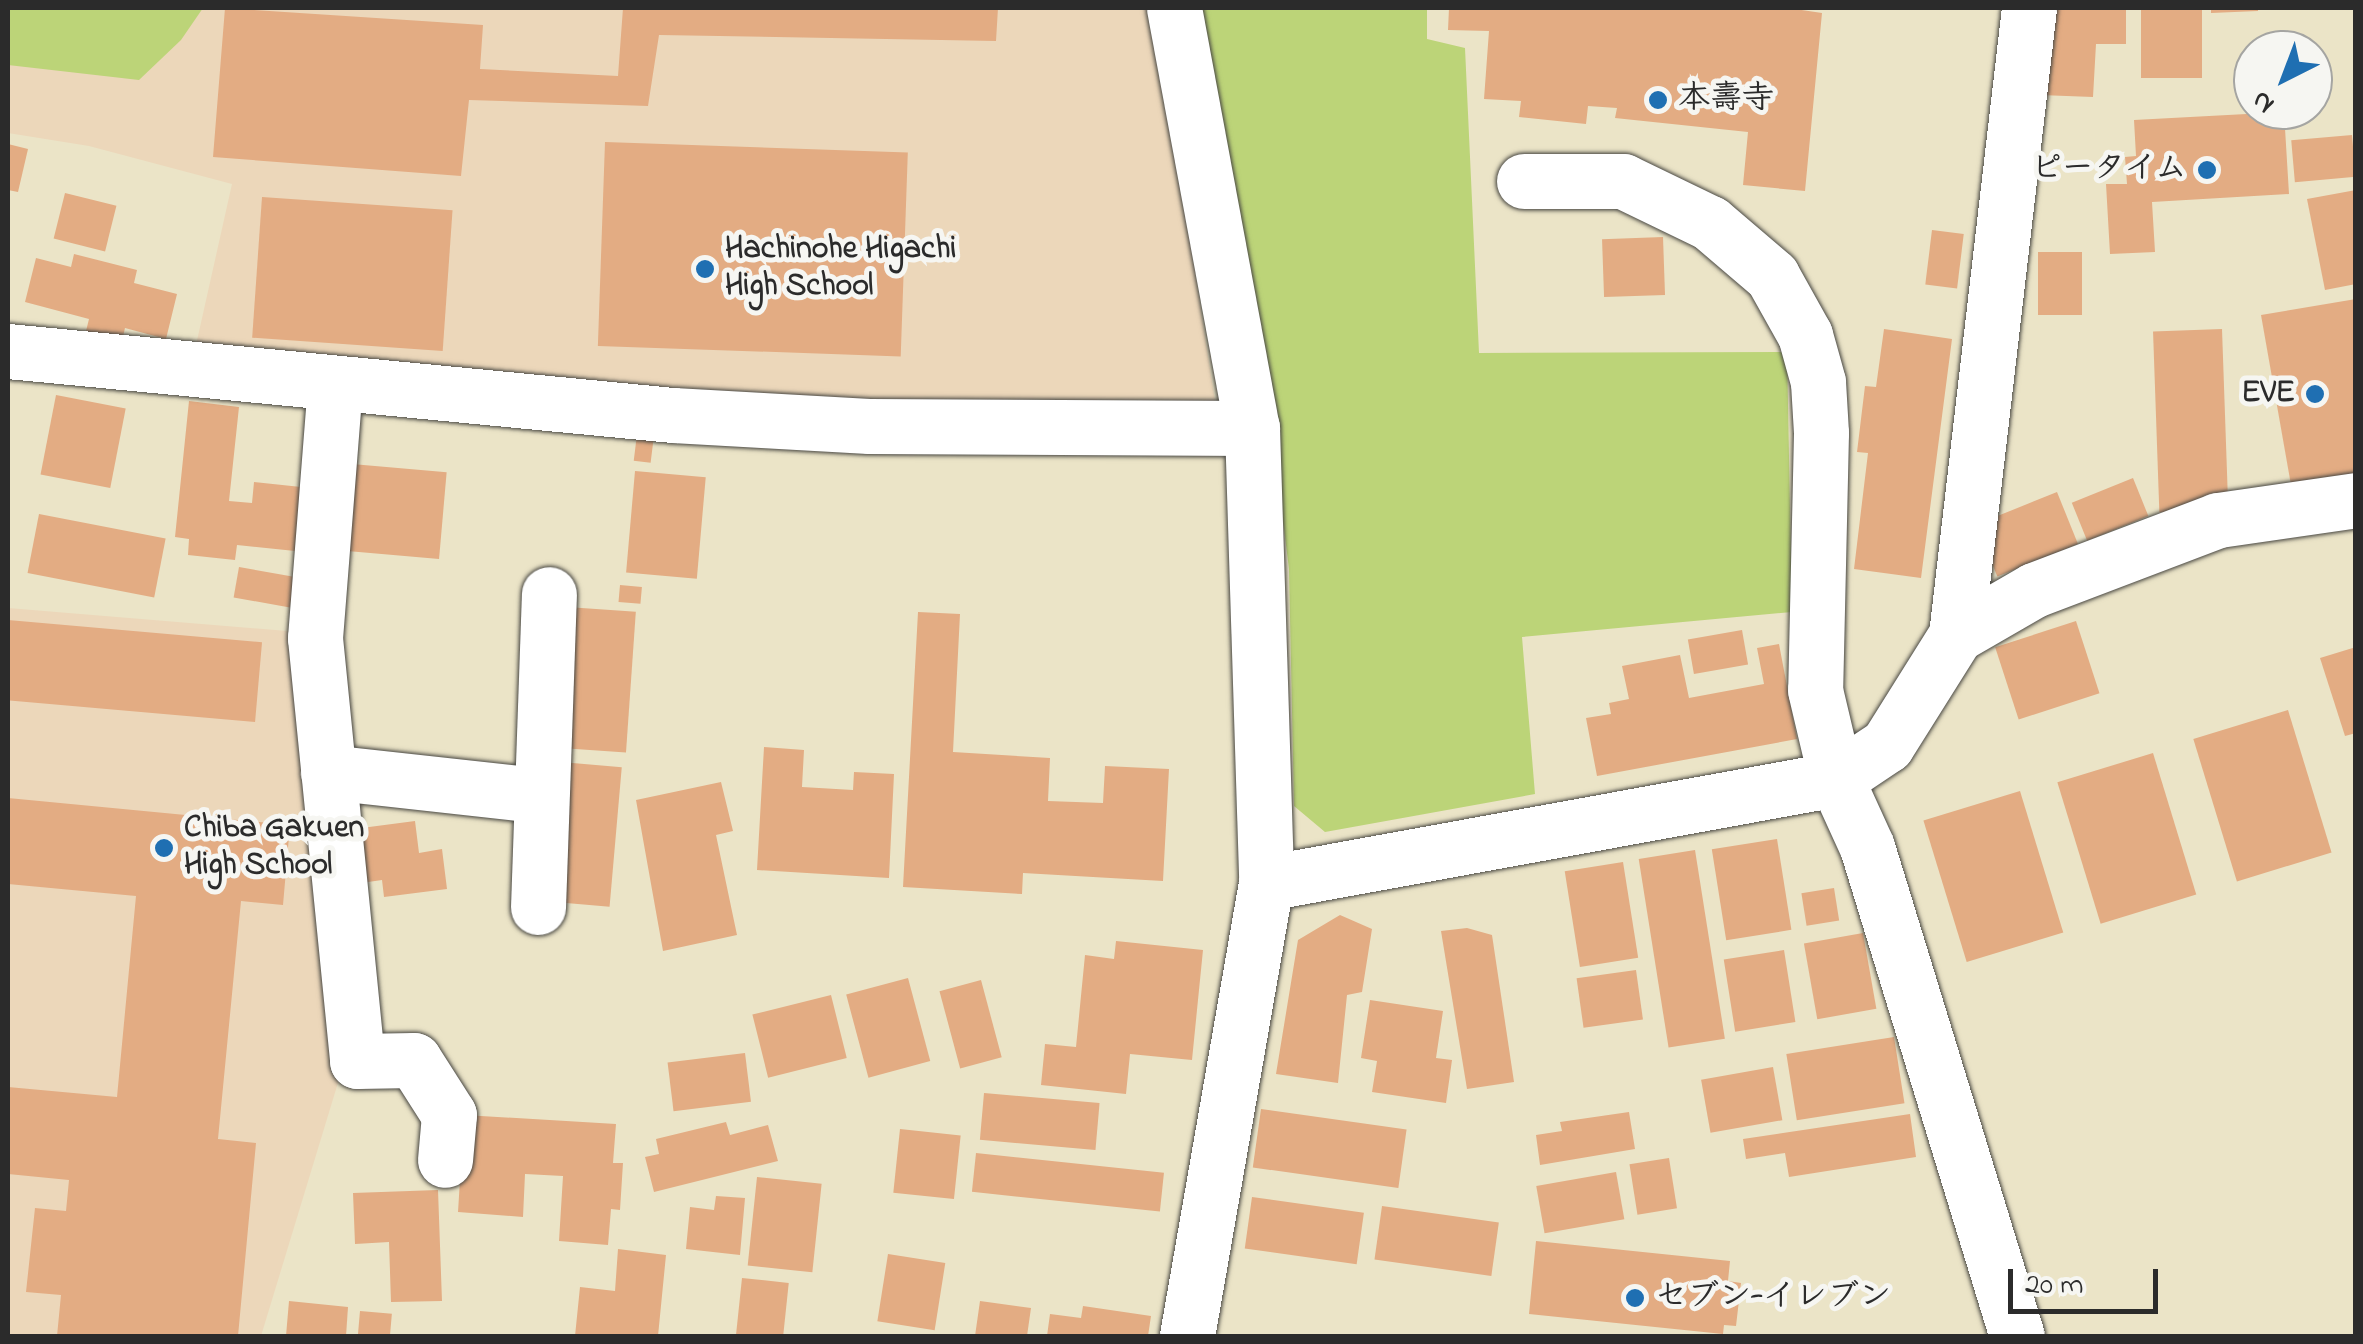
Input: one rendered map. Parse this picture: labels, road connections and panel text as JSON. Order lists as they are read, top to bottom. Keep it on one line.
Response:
{"places":["本壽寺","ピータイム","Hachinohe Higachi High School","EVE","Chiba Gakuen High School","セブン-イレブン"],"scale_bar":"20 m","north":"bottom left"}
